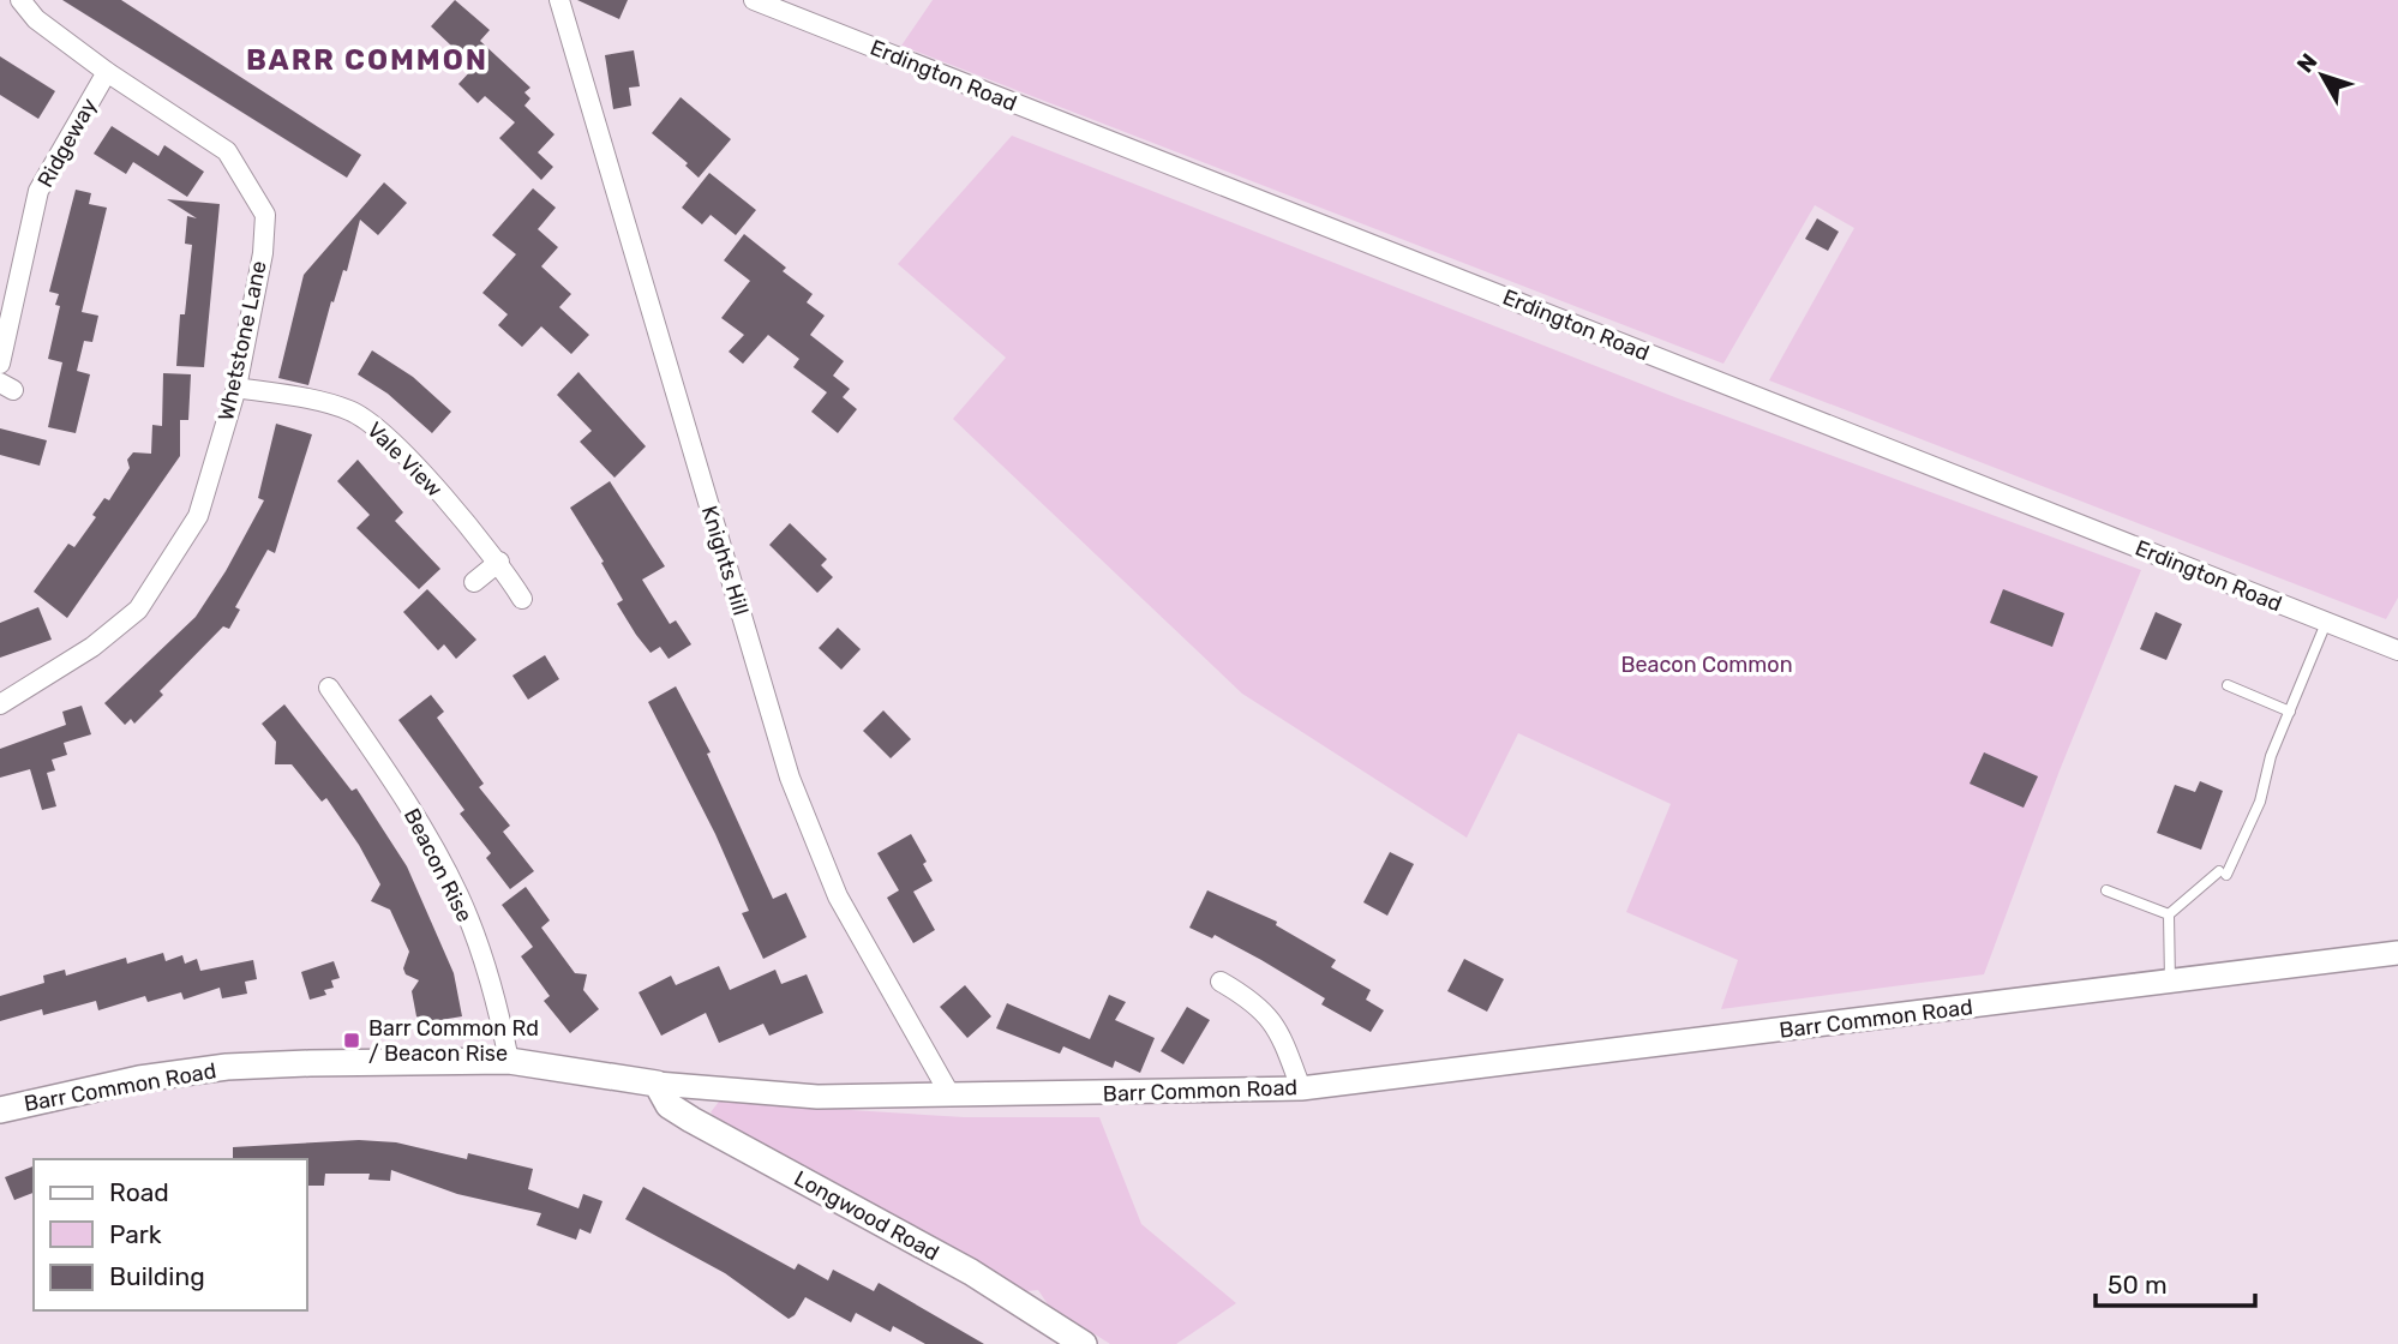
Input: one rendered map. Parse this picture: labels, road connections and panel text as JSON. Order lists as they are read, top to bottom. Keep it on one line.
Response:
{"streets":{"main road":["Barr Common Road","Longwood Road"],"street":["Erdington Road","Ridgeway","Whetstone Lane","Vale View","Knights Hill","Beacon Rise"]},"crossings":[["Ridgeway","Whetstone Lane"],["Whetstone Lane","Vale View"],["Knights Hill","Barr Common Road"],["Beacon Rise","Barr Common Road"],["Barr Common Road","Longwood Road"]],"districts":["BARR COMMON"],"parks":["Beacon Common"],"places":{"transit":["Barr Common Rd / Beacon Rise"]},"legend":["Road","Park","Building"],"scale_bar":"50 m","north":"top left"}
